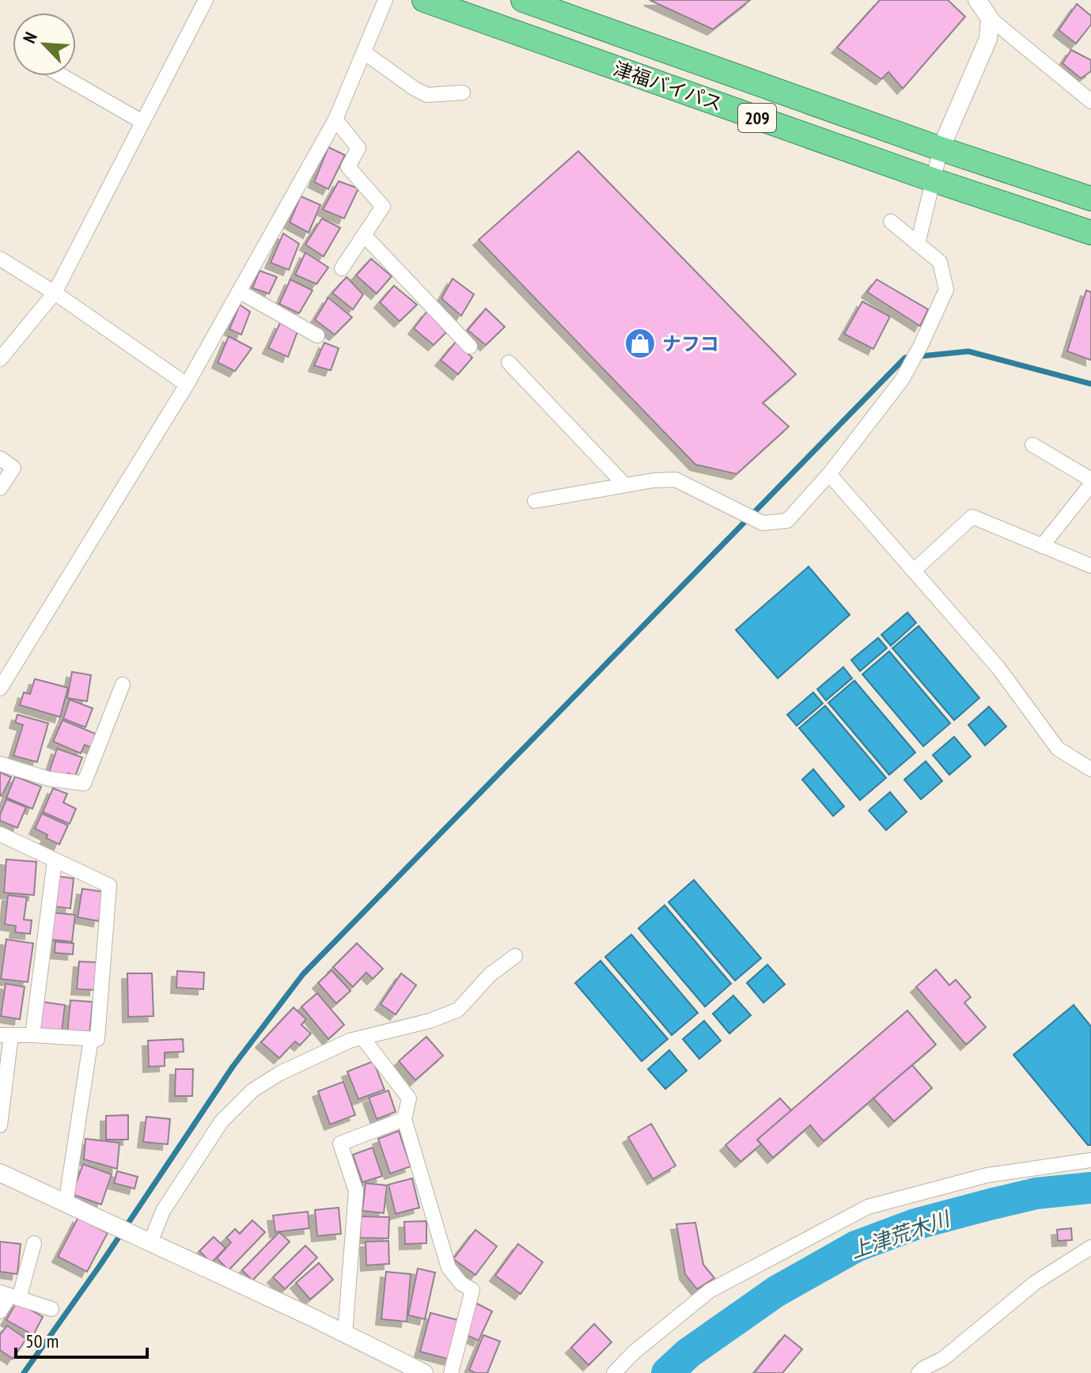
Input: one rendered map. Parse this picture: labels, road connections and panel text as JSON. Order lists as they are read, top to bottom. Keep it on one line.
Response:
{"streets":{"highway":["津福バイパス","209"]},"water":["上津荒木川"],"places":{"shop":["ナフコ"]},"scale_bar":"50 m","north":"top left"}
